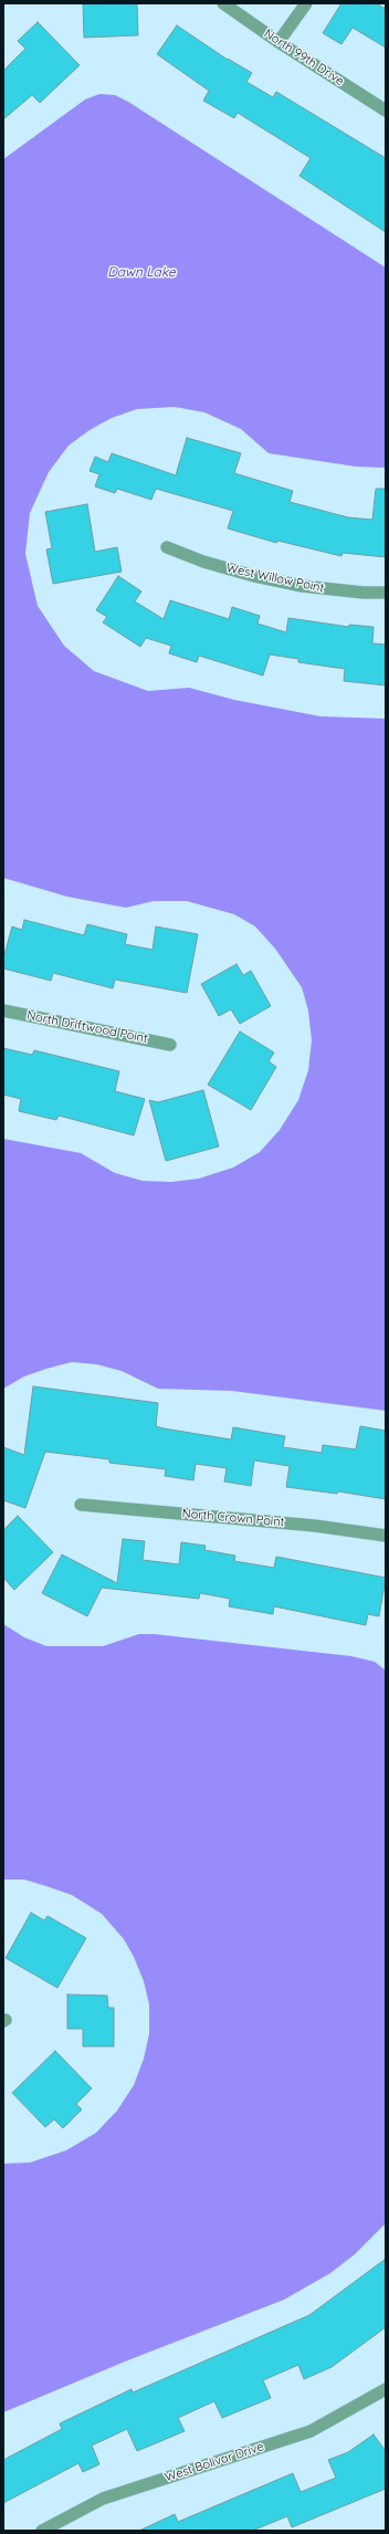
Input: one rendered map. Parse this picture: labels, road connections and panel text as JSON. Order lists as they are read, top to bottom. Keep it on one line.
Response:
{"streets":{"street":["North 99th Drive","West Willow Point","North Driftwood Point","North Crown Point","West Bolivar Drive"]},"water":["Dawn Lake"]}
